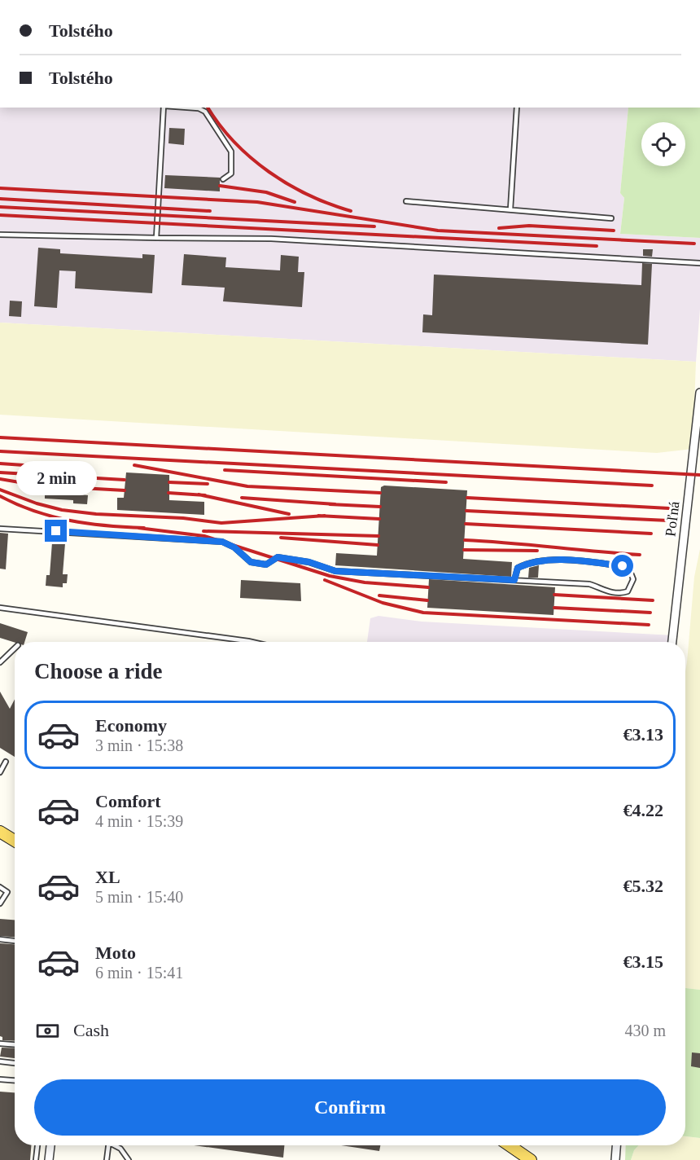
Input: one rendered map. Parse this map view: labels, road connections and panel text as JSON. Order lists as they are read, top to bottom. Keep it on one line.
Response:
{"streets":{"street":["Poľná"]},"page":{"banner":["Tolstého","Tolstého"],"bubble":"2 min","heading":"Choose a ride","list":[{"name":"Economy","note":"3 min · 15:38","value":"€3.13"},{"name":"Comfort","note":"4 min · 15:39","value":"€4.22"},{"name":"XL","note":"5 min · 15:40","value":"€5.32"},{"name":"Moto","note":"6 min · 15:41","value":"€3.15"}],"pay":["Cash","430 m"],"buttons":"Confirm"}}
